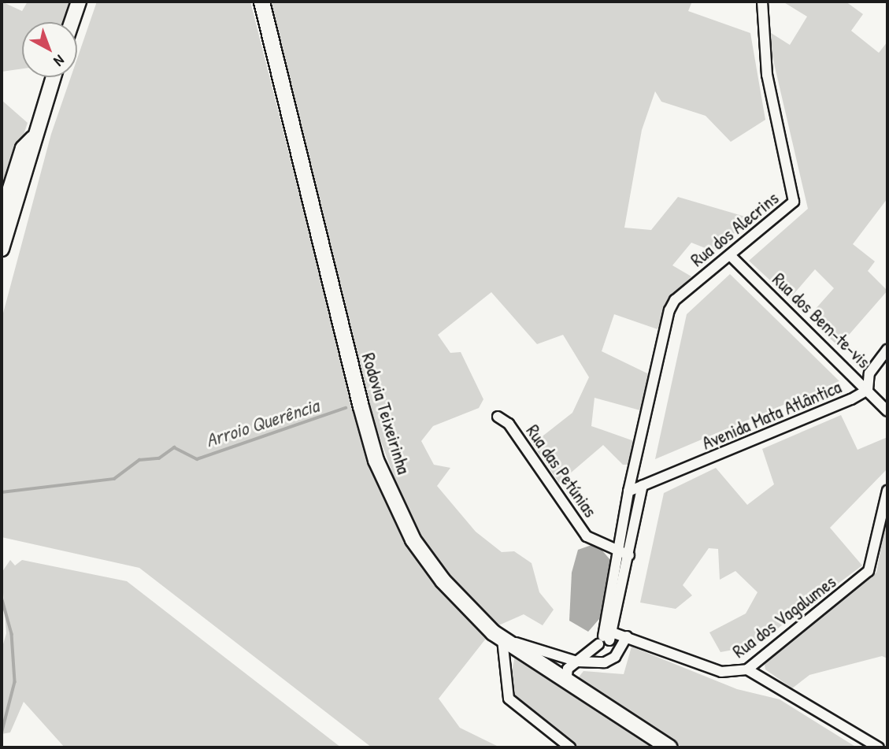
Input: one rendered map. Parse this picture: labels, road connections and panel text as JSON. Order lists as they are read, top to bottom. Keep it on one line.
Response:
{"streets":{"main road":["Rodovia Teixeirinha"],"street":["Rua dos Alecrins","Rua dos Bem-te-vis","Avenida Mata Atlântica","Rua das Petúnias","Rua dos Vagalumes"]},"crossings":[["Rua dos Alecrins","Rua dos Bem-te-vis"],["Rua dos Alecrins","Avenida Mata Atlântica"],["Rua dos Bem-te-vis","Avenida Mata Atlântica"]],"water":["Arroio Querência"],"north":"bottom right"}
